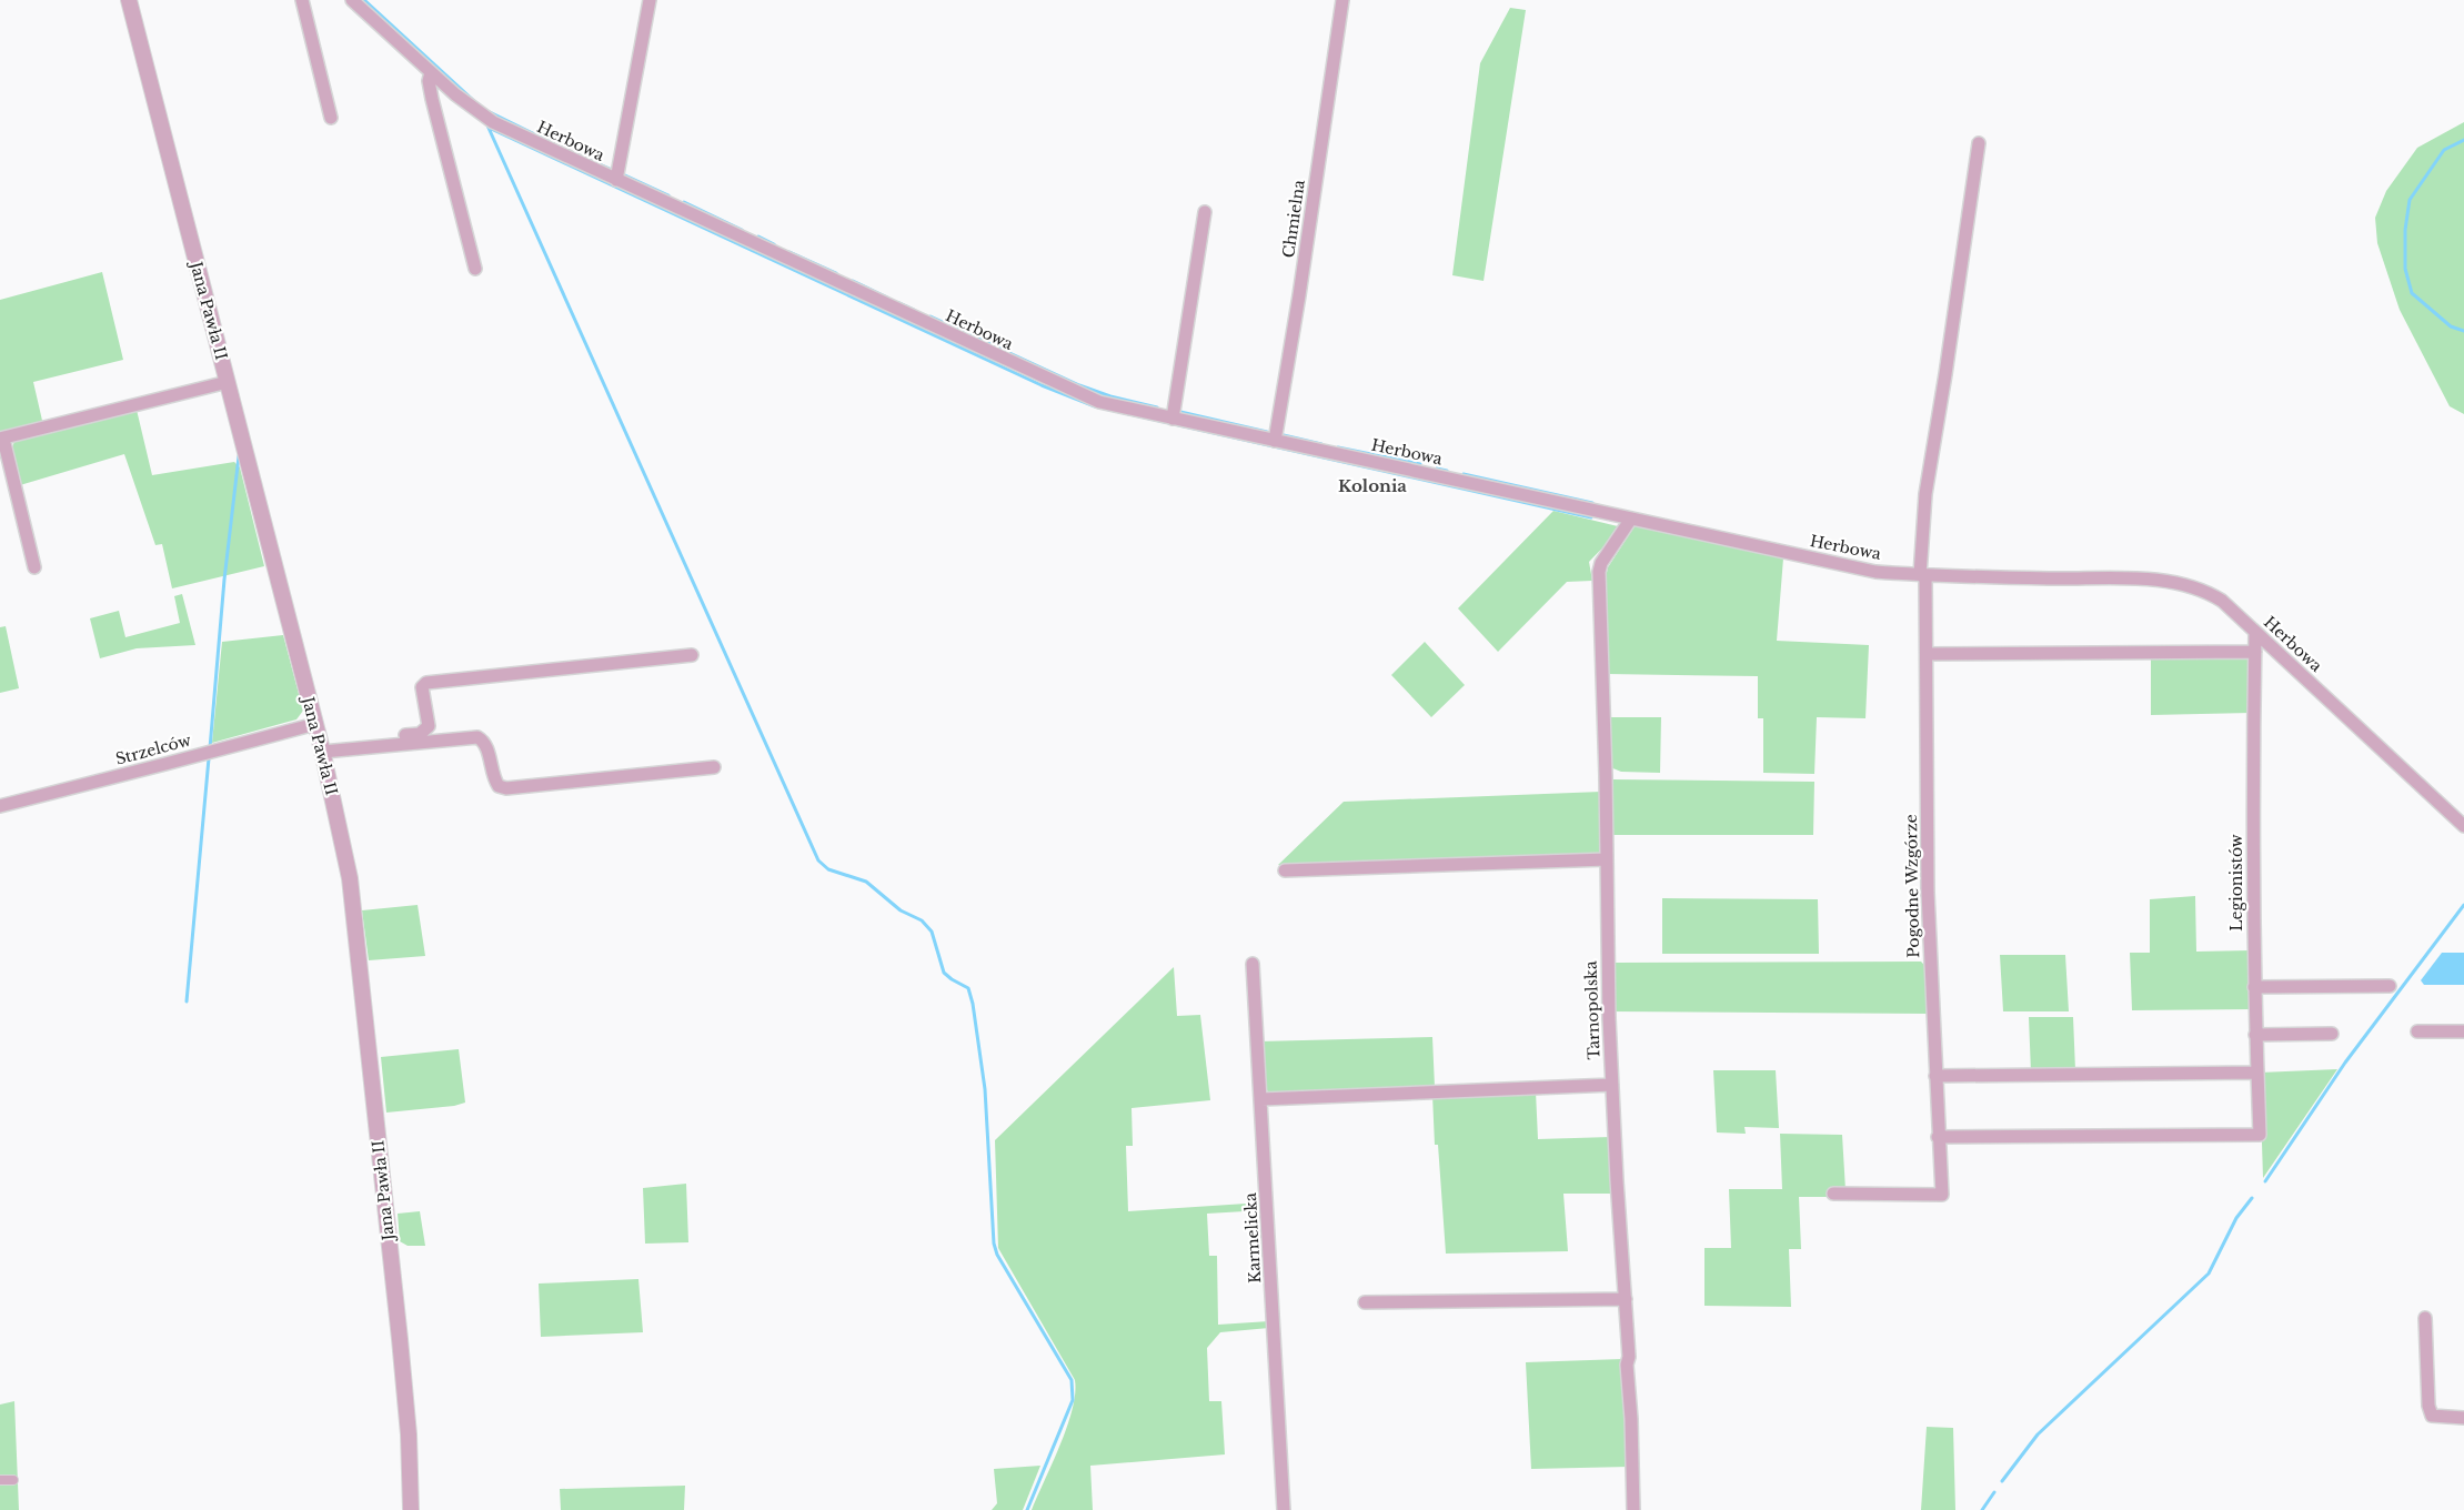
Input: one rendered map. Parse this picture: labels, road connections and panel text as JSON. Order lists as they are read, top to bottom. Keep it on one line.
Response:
{"streets":{"street":["Herbowa","Chmielna","Jana Pawła II","Strzelców","Legionistów","Pogodne Wzgórze","Tarnopolska","Karmelicka"]},"crossings":[["Herbowa","Chmielna"],["Herbowa","Legionistów"],["Herbowa","Pogodne Wzgórze"],["Herbowa","Tarnopolska"],["Jana Pawła II","Strzelców"],["Legionistów","Pogodne Wzgórze"]],"districts":["Kolonia"]}
